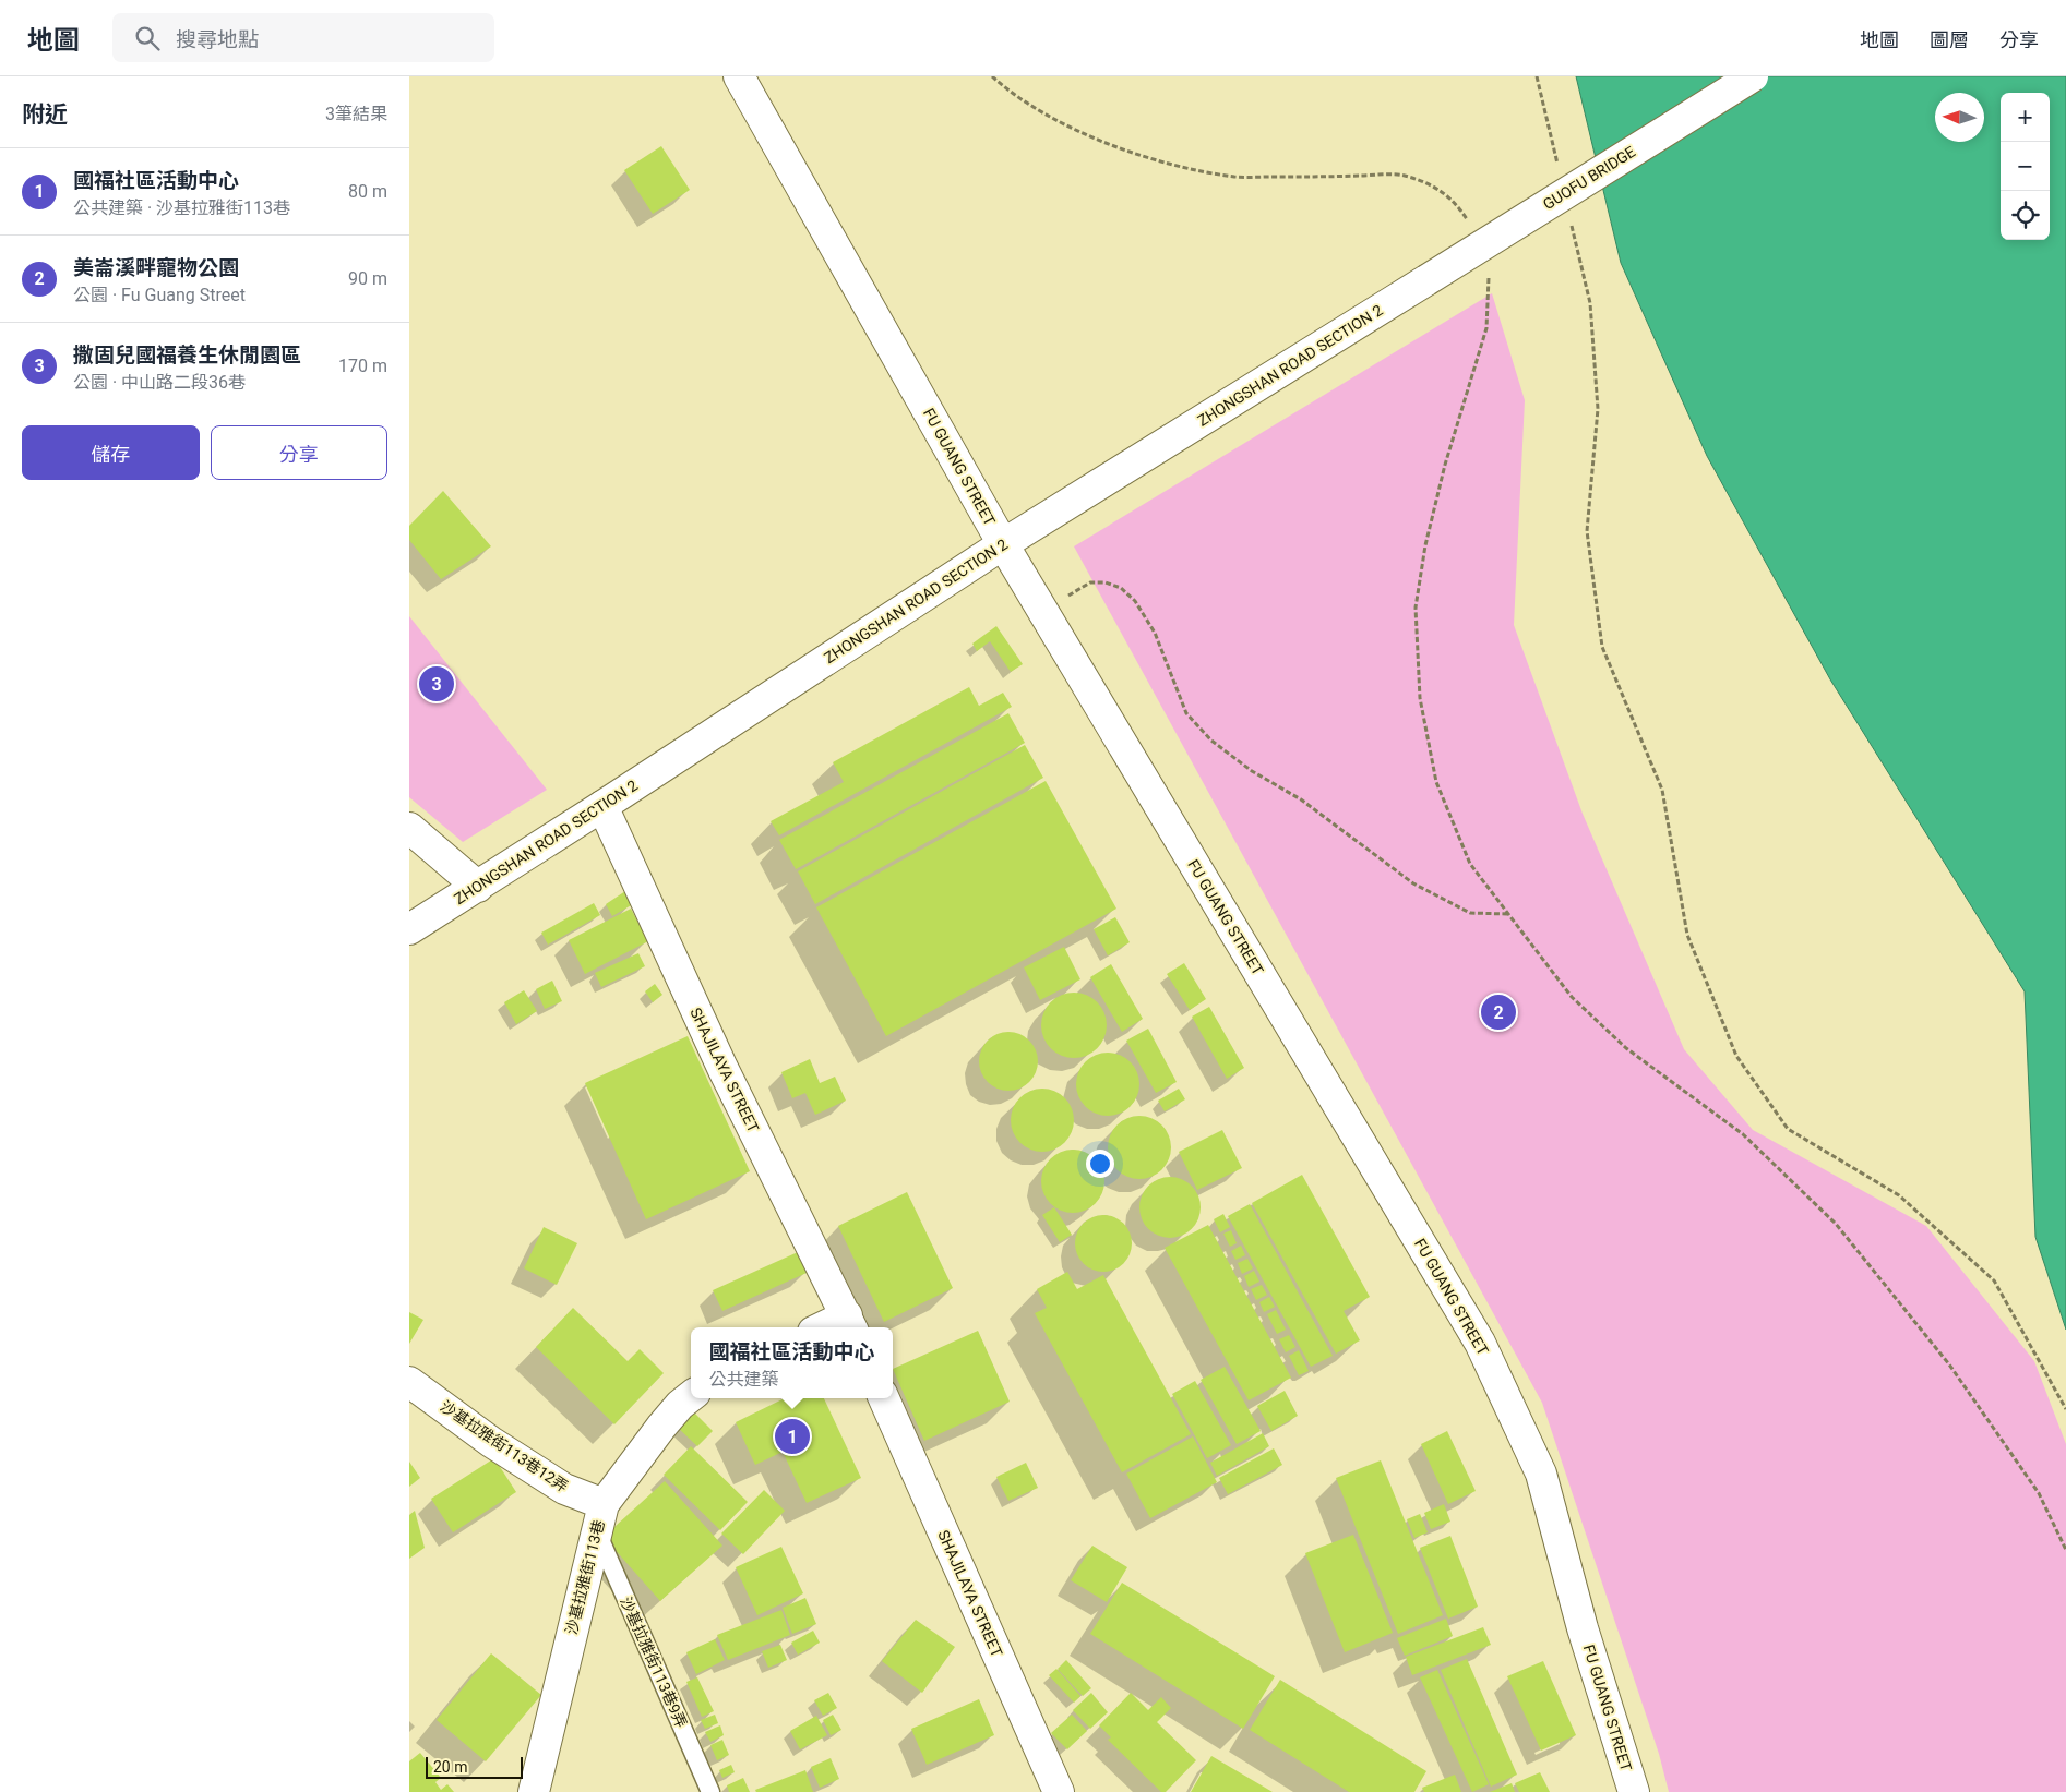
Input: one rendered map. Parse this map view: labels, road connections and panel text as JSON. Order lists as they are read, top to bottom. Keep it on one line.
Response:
{"streets":{"street":["GUOFU BRIDGE","ZHONGSHAN ROAD SECTION 2","FU GUANG STREET","SHAJILAYA STREET","沙基拉雅街113巷12弄","沙基拉雅街113巷"],"lane":["沙基拉雅街113巷9弄"]},"crossings":[["GUOFU BRIDGE","ZHONGSHAN ROAD SECTION 2"],["ZHONGSHAN ROAD SECTION 2","FU GUANG STREET"],["ZHONGSHAN ROAD SECTION 2","SHAJILAYA STREET"],["沙基拉雅街113巷12弄","沙基拉雅街113巷"],["沙基拉雅街113巷12弄","沙基拉雅街113巷9弄"],["沙基拉雅街113巷","沙基拉雅街113巷9弄"]],"scale_bar":"20 m","north":"left","page":{"header":"地圖","search":"搜尋地點","nav":["地圖","圖層","分享"],"heading":["附近","3筆結果"],"map_buttons":["+","−"],"list":[{"mark":"1","name":"國福社區活動中心","note":"公共建築 · 沙基拉雅街113巷","value":"80 m"},{"mark":"2","name":"美崙溪畔寵物公園","note":"公園 · Fu Guang Street","value":"90 m"},{"mark":"3","name":"撒固兒國福養生休閒園區","note":"公園 · 中山路二段36巷","value":"170 m"}],"buttons":["儲存","分享"],"pins":["3","2","1"],"popup":["國福社區活動中心","公共建築"],"scale":"20 m"}}
